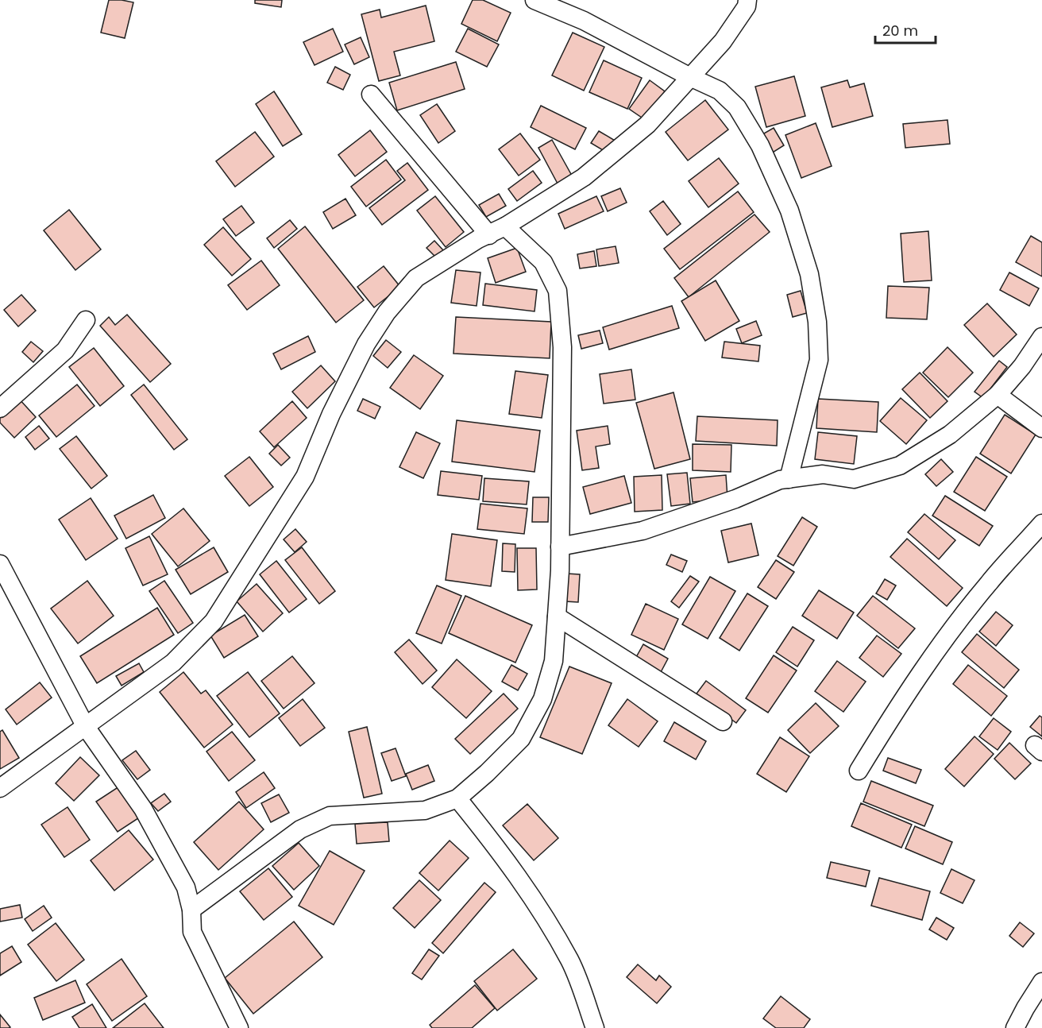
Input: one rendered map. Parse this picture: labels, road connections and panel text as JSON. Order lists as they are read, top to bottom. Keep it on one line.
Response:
{"scale_bar":"20 m"}
